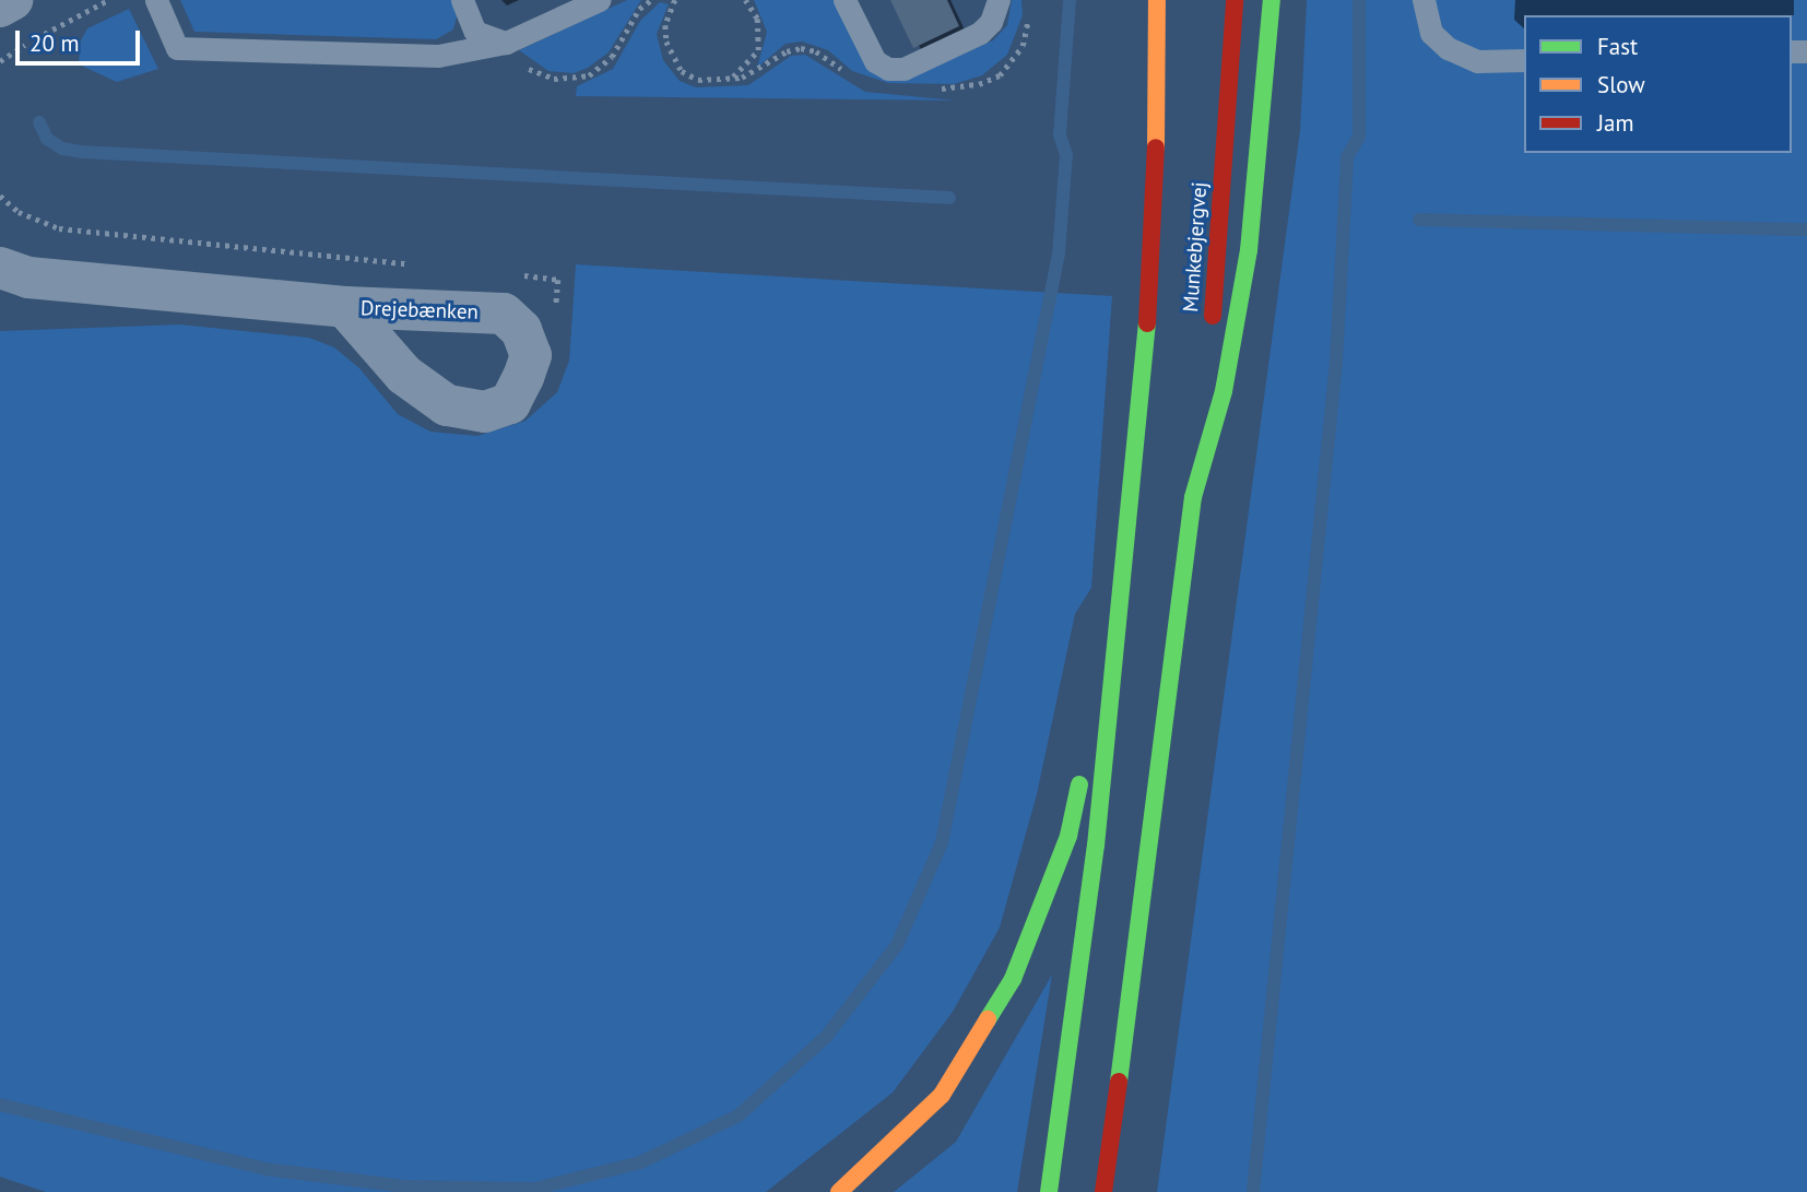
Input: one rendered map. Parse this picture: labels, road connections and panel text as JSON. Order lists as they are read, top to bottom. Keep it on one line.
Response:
{"streets":{"main road":["Munkebjergvej"],"street":["Drejebænken"]},"legend":["Fast","Slow","Jam"],"scale_bar":"20 m"}
